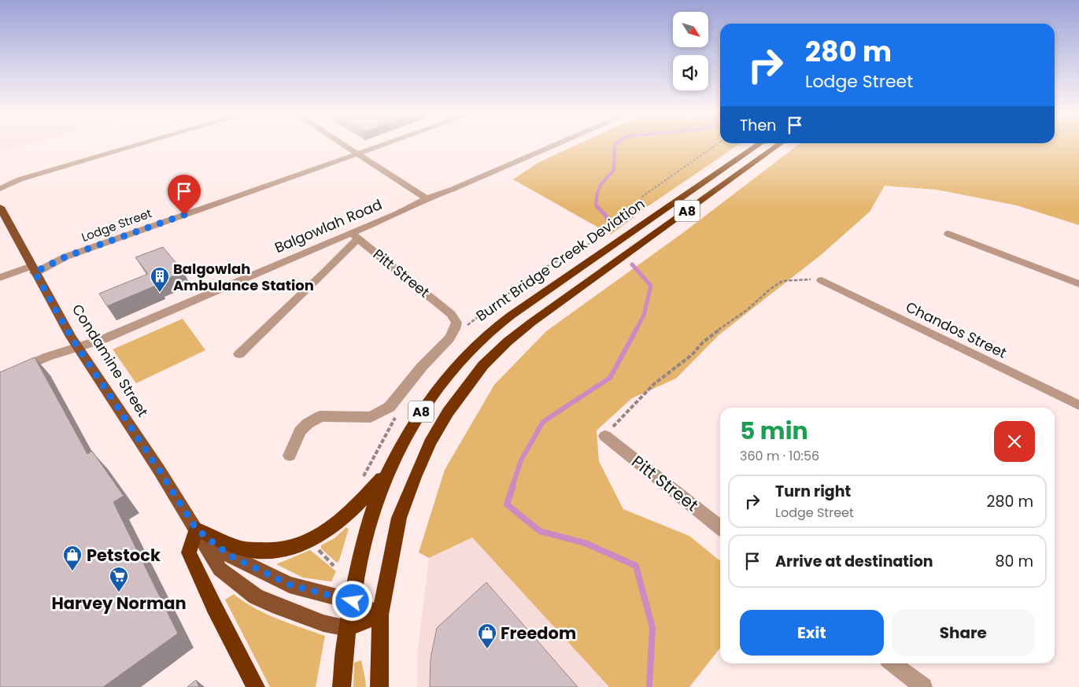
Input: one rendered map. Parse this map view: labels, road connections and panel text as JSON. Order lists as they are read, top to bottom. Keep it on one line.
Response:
{"streets":{"highway":["A8","Burnt Bridge Creek Deviation","Condamine Street"],"street":["Lodge Street","Balgowlah Road","Pitt Street","Chandos Street"]},"crossings":[["A8","Condamine Street"],["Lodge Street","Condamine Street"],["Balgowlah Road","Pitt Street"],["Balgowlah Road","Condamine Street"],["Burnt Bridge Creek Deviation","Condamine Street"]],"places":{"building":["Balgowlah Ambulance Station"],"shop":["Petstock","Freedom"],"supermarket":["Harvey Norman"]},"north":"bottom right","page":{"turn":["280 m","Lodge Street"],"then":"Then","heading":["5 min","360 m · 10:56"],"list":[{"name":"Turn right","note":"Lodge Street","value":"280 m"},{"name":"Arrive at destination","value":"80 m"}],"buttons":["Exit","Share"]}}
